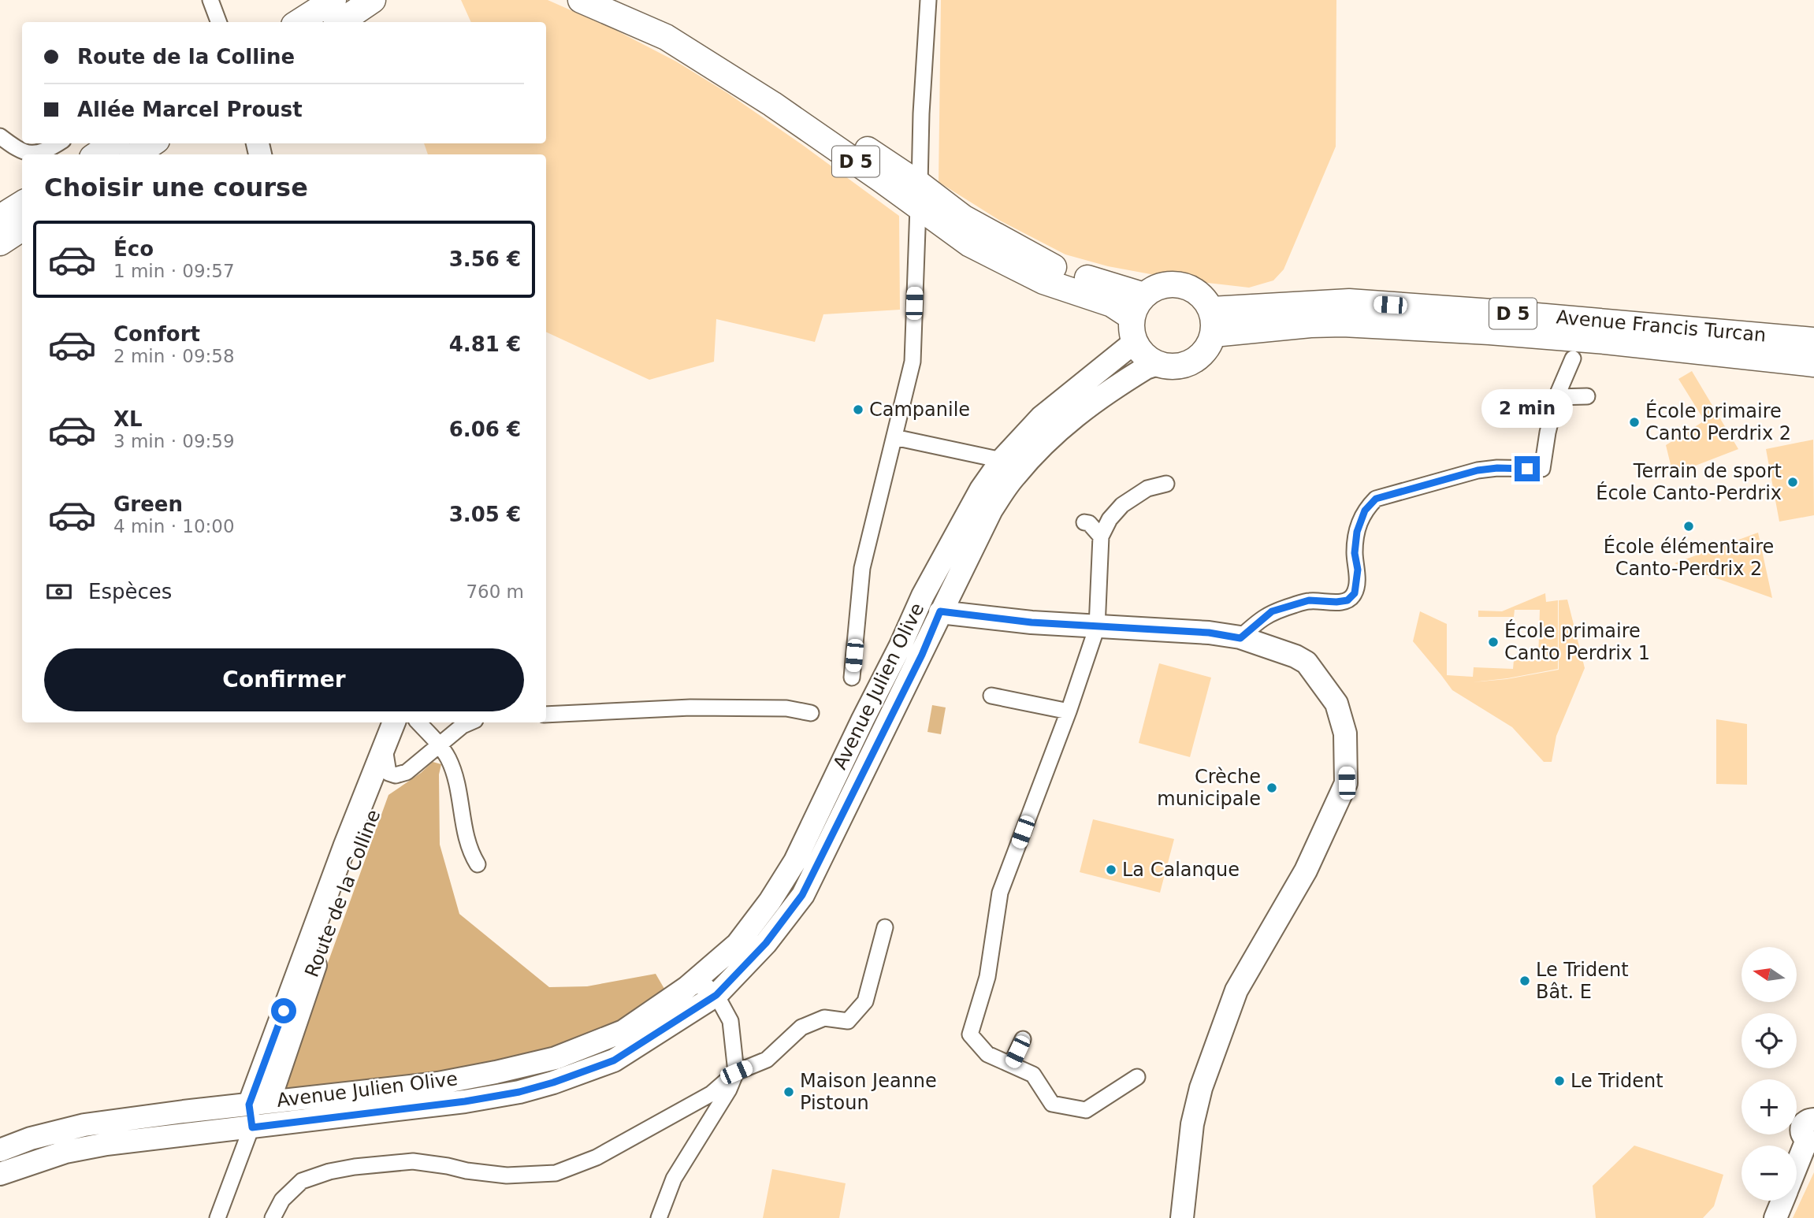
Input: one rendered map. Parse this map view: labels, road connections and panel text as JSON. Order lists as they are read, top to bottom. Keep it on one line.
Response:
{"streets":{"main road":["D 5","Avenue Francis Turcan","Avenue Julien Olive","Route de la Colline"]},"crossings":[["D 5","Avenue Francis Turcan"],["D 5","Avenue Julien Olive"],["Avenue Francis Turcan","Avenue Julien Olive"],["Avenue Julien Olive","Route de la Colline"]],"places":["Campanile","École primaire Canto Perdrix 2","Terrain de sport École Canto-Perdrix","École élémentaire Canto-Perdrix 2","École primaire Canto Perdrix 1","Crèche municipale","La Calanque","Le Trident Bât. E","Le Trident","Maison Jeanne Pistoun"],"north":"left","page":{"banner":["Route de la Colline","Allée Marcel Proust"],"heading":"Choisir une course","list":[{"name":"Éco","note":"1 min · 09:57","value":"3.56 €"},{"name":"Confort","note":"2 min · 09:58","value":"4.81 €"},{"name":"XL","note":"3 min · 09:59","value":"6.06 €"},{"name":"Green","note":"4 min · 10:00","value":"3.05 €"}],"bubble":"2 min","pay":["Espèces","760 m"],"buttons":"Confirmer","map_buttons":["+","−"]}}
